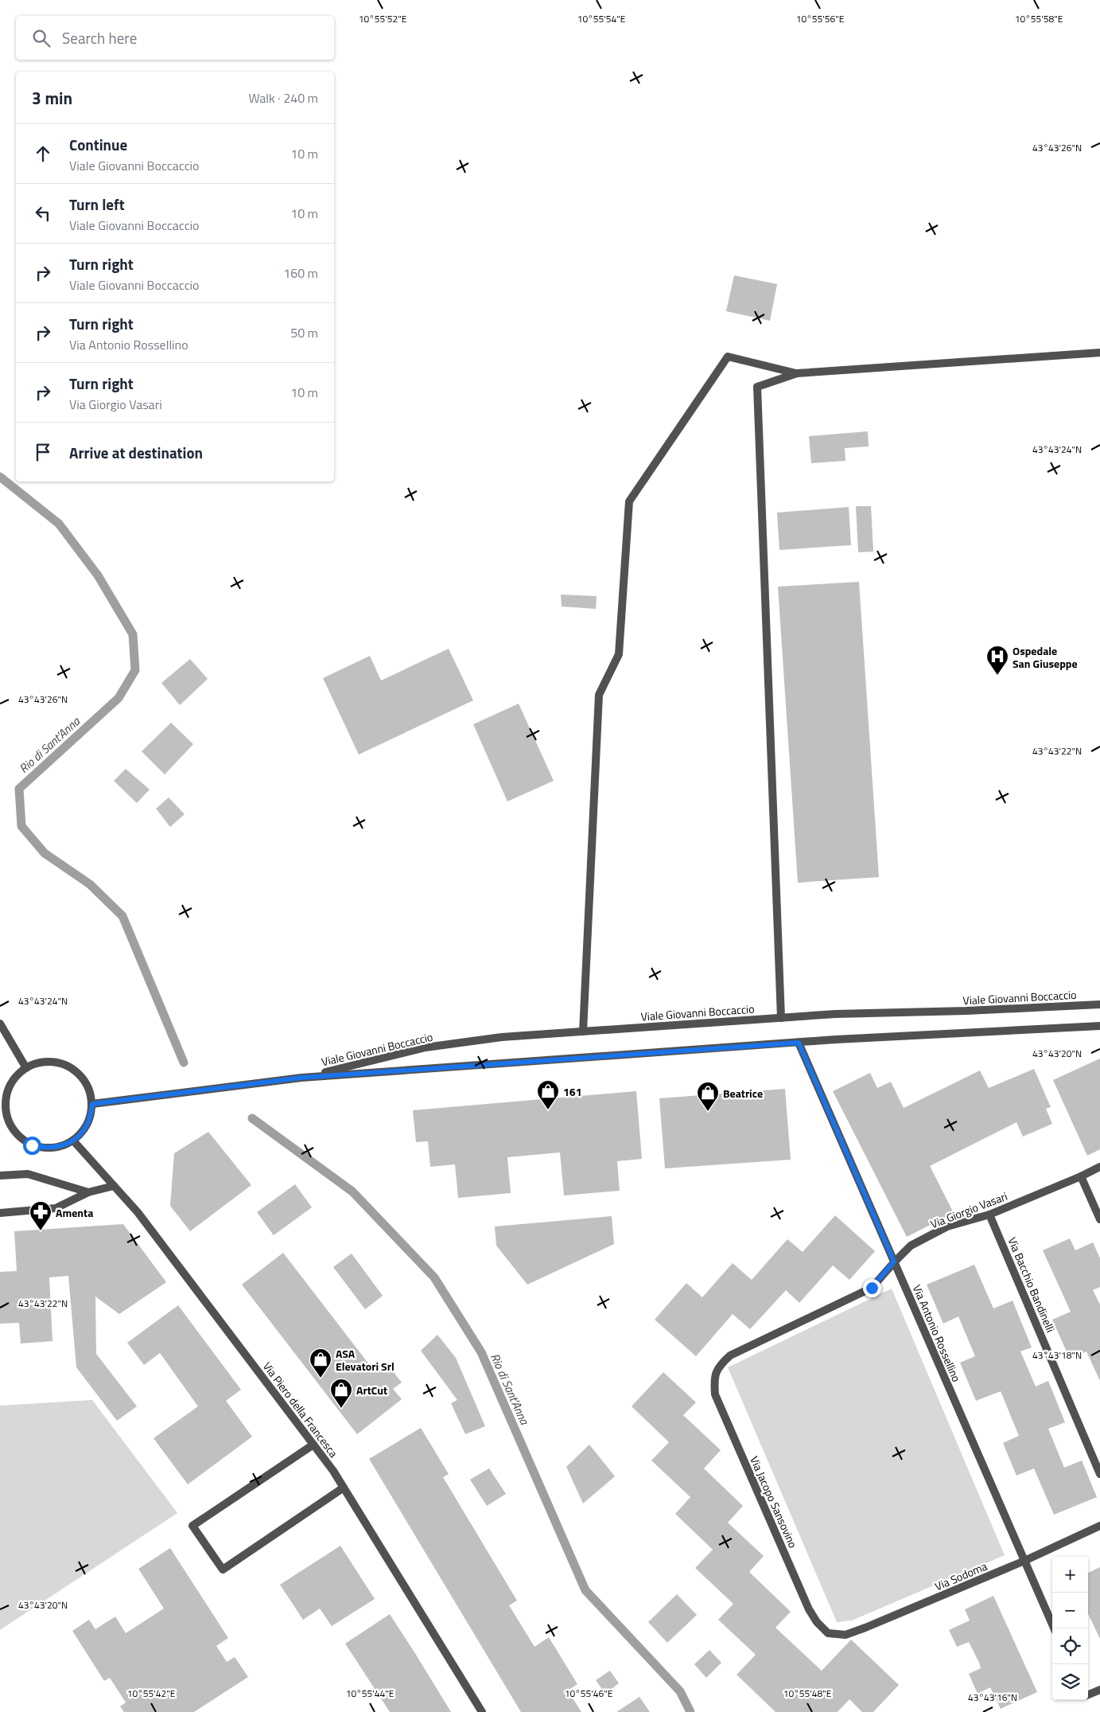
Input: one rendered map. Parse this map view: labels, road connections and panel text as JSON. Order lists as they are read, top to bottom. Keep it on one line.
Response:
{"streets":{"street":["Viale Giovanni Boccaccio","Via Giorgio Vasari","Via Bacchio Bandinelli","Via Antonio Rossellino","Via Piero della Francesca","Via Jacopo Sansovino","Via Sodoma"]},"crossings":[["Viale Giovanni Boccaccio","Via Antonio Rossellino"],["Viale Giovanni Boccaccio","Via Piero della Francesca"],["Via Giorgio Vasari","Via Bacchio Bandinelli"],["Via Giorgio Vasari","Via Antonio Rossellino"],["Via Giorgio Vasari","Via Jacopo Sansovino"],["Via Antonio Rossellino","Via Sodoma"],["Via Jacopo Sansovino","Via Sodoma"]],"water":["Rio di Sant'Anna"],"places":{"hospital":["Ospedale San Giuseppe"],"shop":["161","Beatrice","ASA Elevatori Srl","ArtCut"],"pharmacy":["Amenta"]},"page":{"search":"Search here","heading":["3 min","Walk · 240 m"],"list":[["Continue","Viale Giovanni Boccaccio","10 m"],["Turn left","Viale Giovanni Boccaccio","10 m"],["Turn right","Viale Giovanni Boccaccio","160 m"],["Turn right","Via Antonio Rossellino","50 m"],["Turn right","Via Giorgio Vasari","10 m"],"Arrive at destination"],"map_buttons":["+","−"]},"coordinates":["10°55'52\"E","10°55'54\"E","10°55'56\"E","10°55'58\"E","43°43'26\"N","43°43'24\"N","43°43'22\"N","43°43'20\"N","43°43'18\"N","10°55'42\"E","10°55'44\"E","10°55'46\"E","10°55'48\"E","43°43'16\"N"]}
